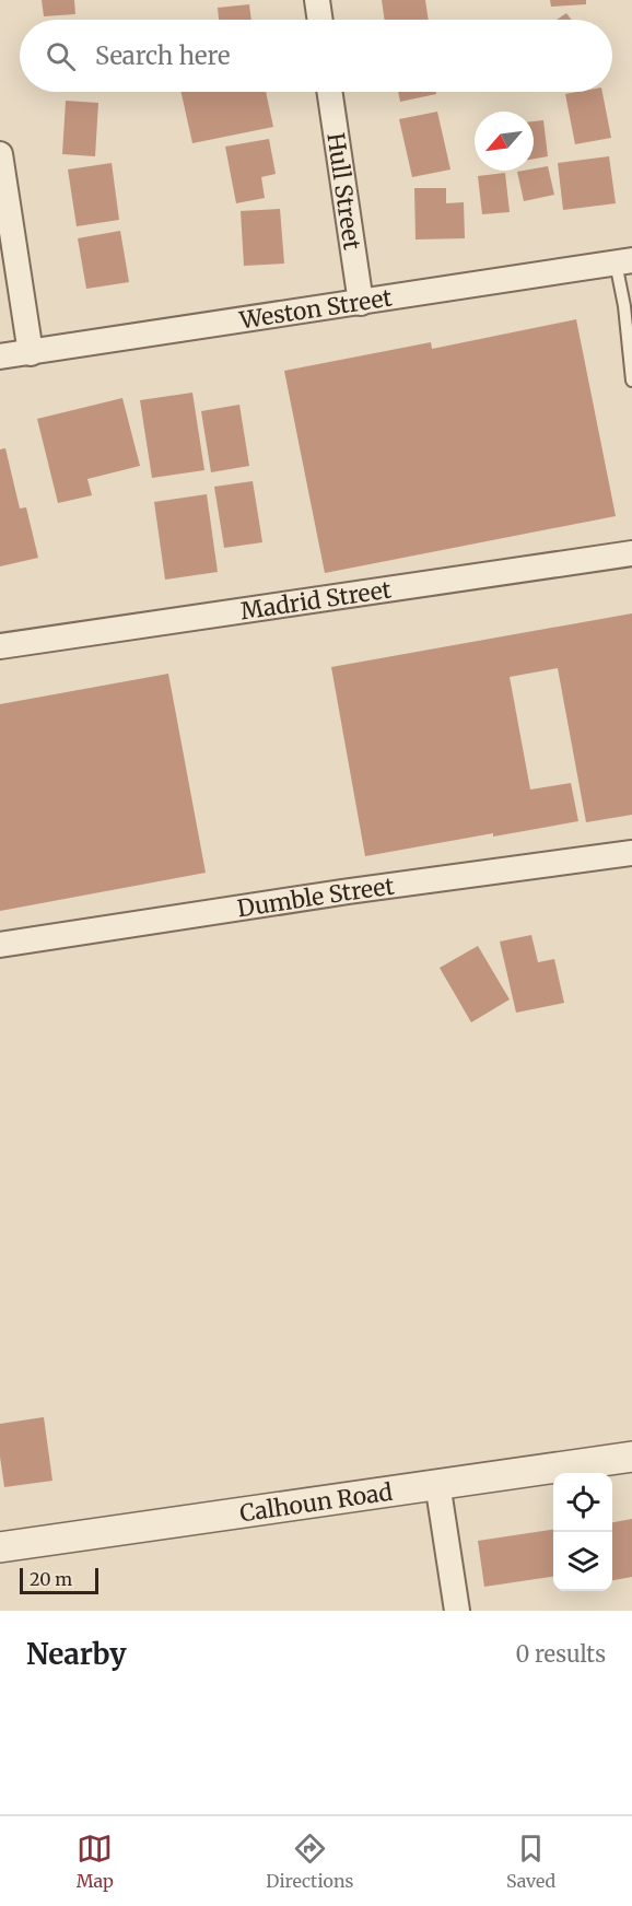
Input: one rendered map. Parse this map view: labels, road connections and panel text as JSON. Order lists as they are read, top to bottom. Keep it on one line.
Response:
{"streets":{"street":["Hull Street","Weston Street","Madrid Street","Dumble Street","Calhoun Road"]},"crossings":[["Hull Street","Weston Street"]],"scale_bar":"20 m","north":"bottom left","page":{"search":"Search here","scale":"20 m","heading":["Nearby","0 results"],"nav":["Map","Directions","Saved"]}}
